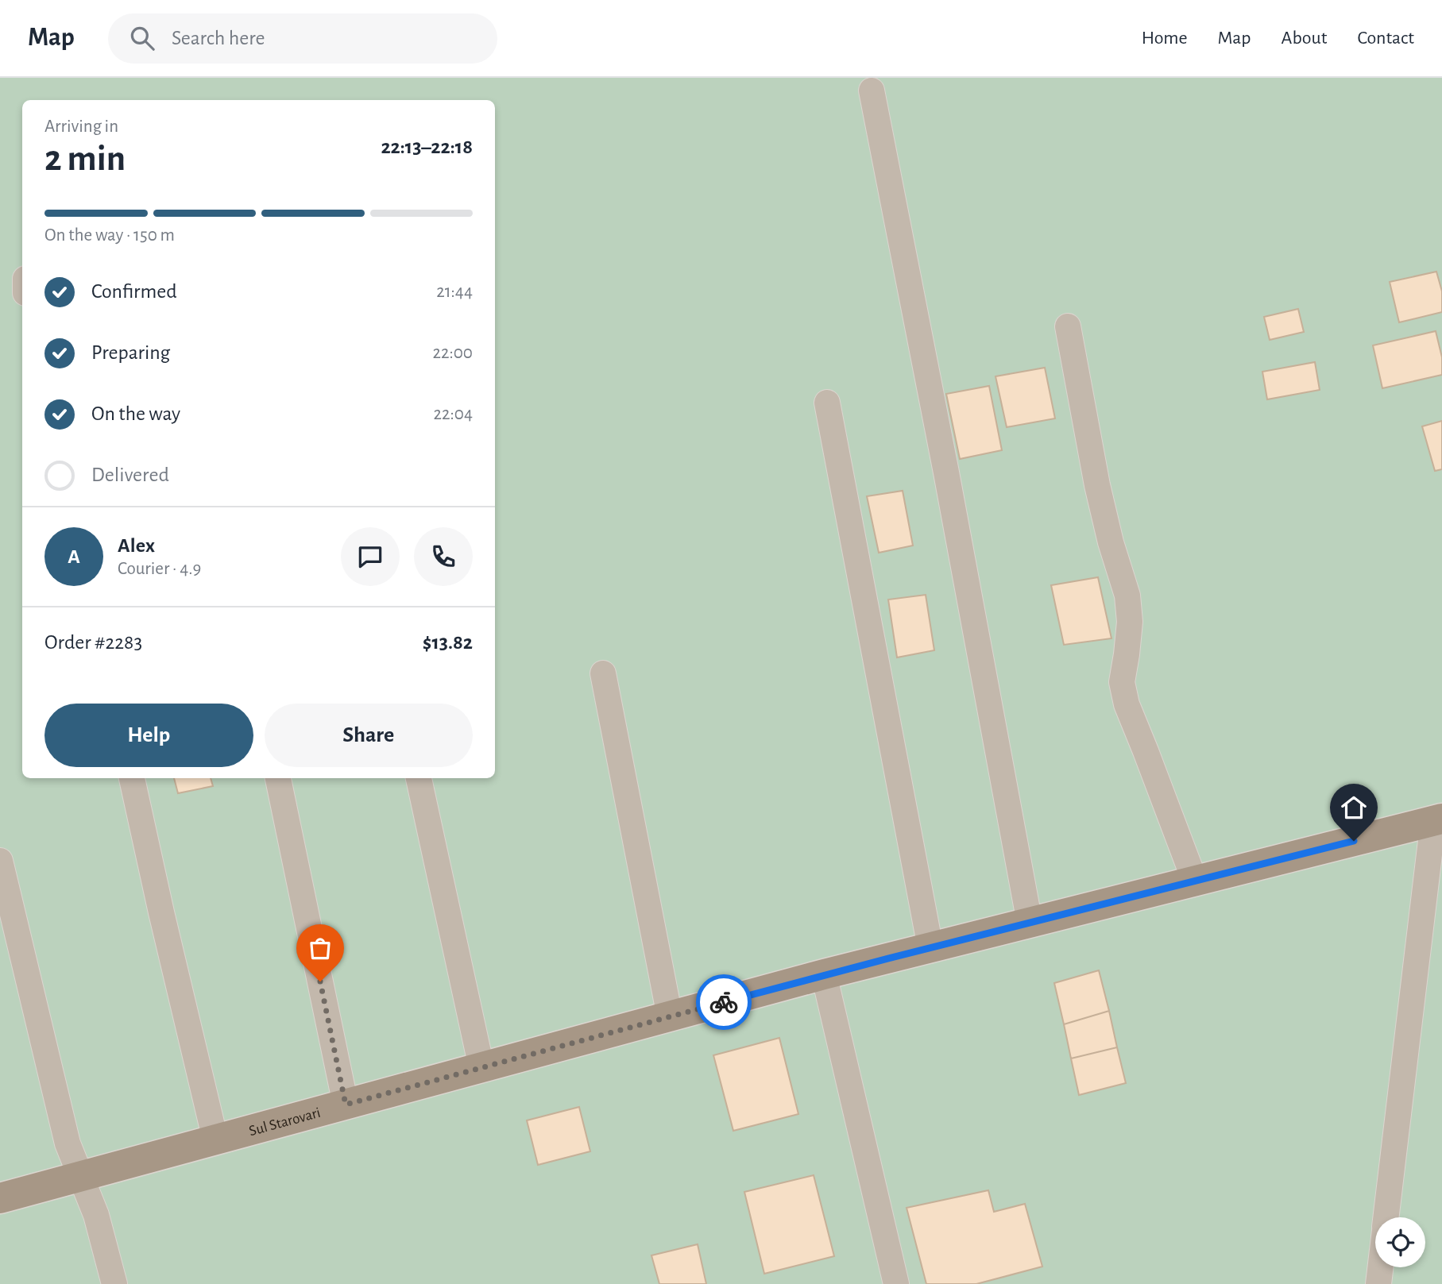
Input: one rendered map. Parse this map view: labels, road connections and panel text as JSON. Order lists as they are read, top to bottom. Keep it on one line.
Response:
{"streets":{"main road":["Sul Starovari"]},"page":{"header":"Map","search":"Search here","nav":["Home","Map","About","Contact"],"heading":["2 min","Arriving in","22:13–22:18"],"panel":["Alex","Courier · 4.9","Order #2283","$13.82"],"bar":"On the way · 150 m","list":[["Confirmed","21:44"],["Preparing","22:00"],["On the way","22:04"],"Delivered"],"round":"A","buttons":["Help","Share"]}}
